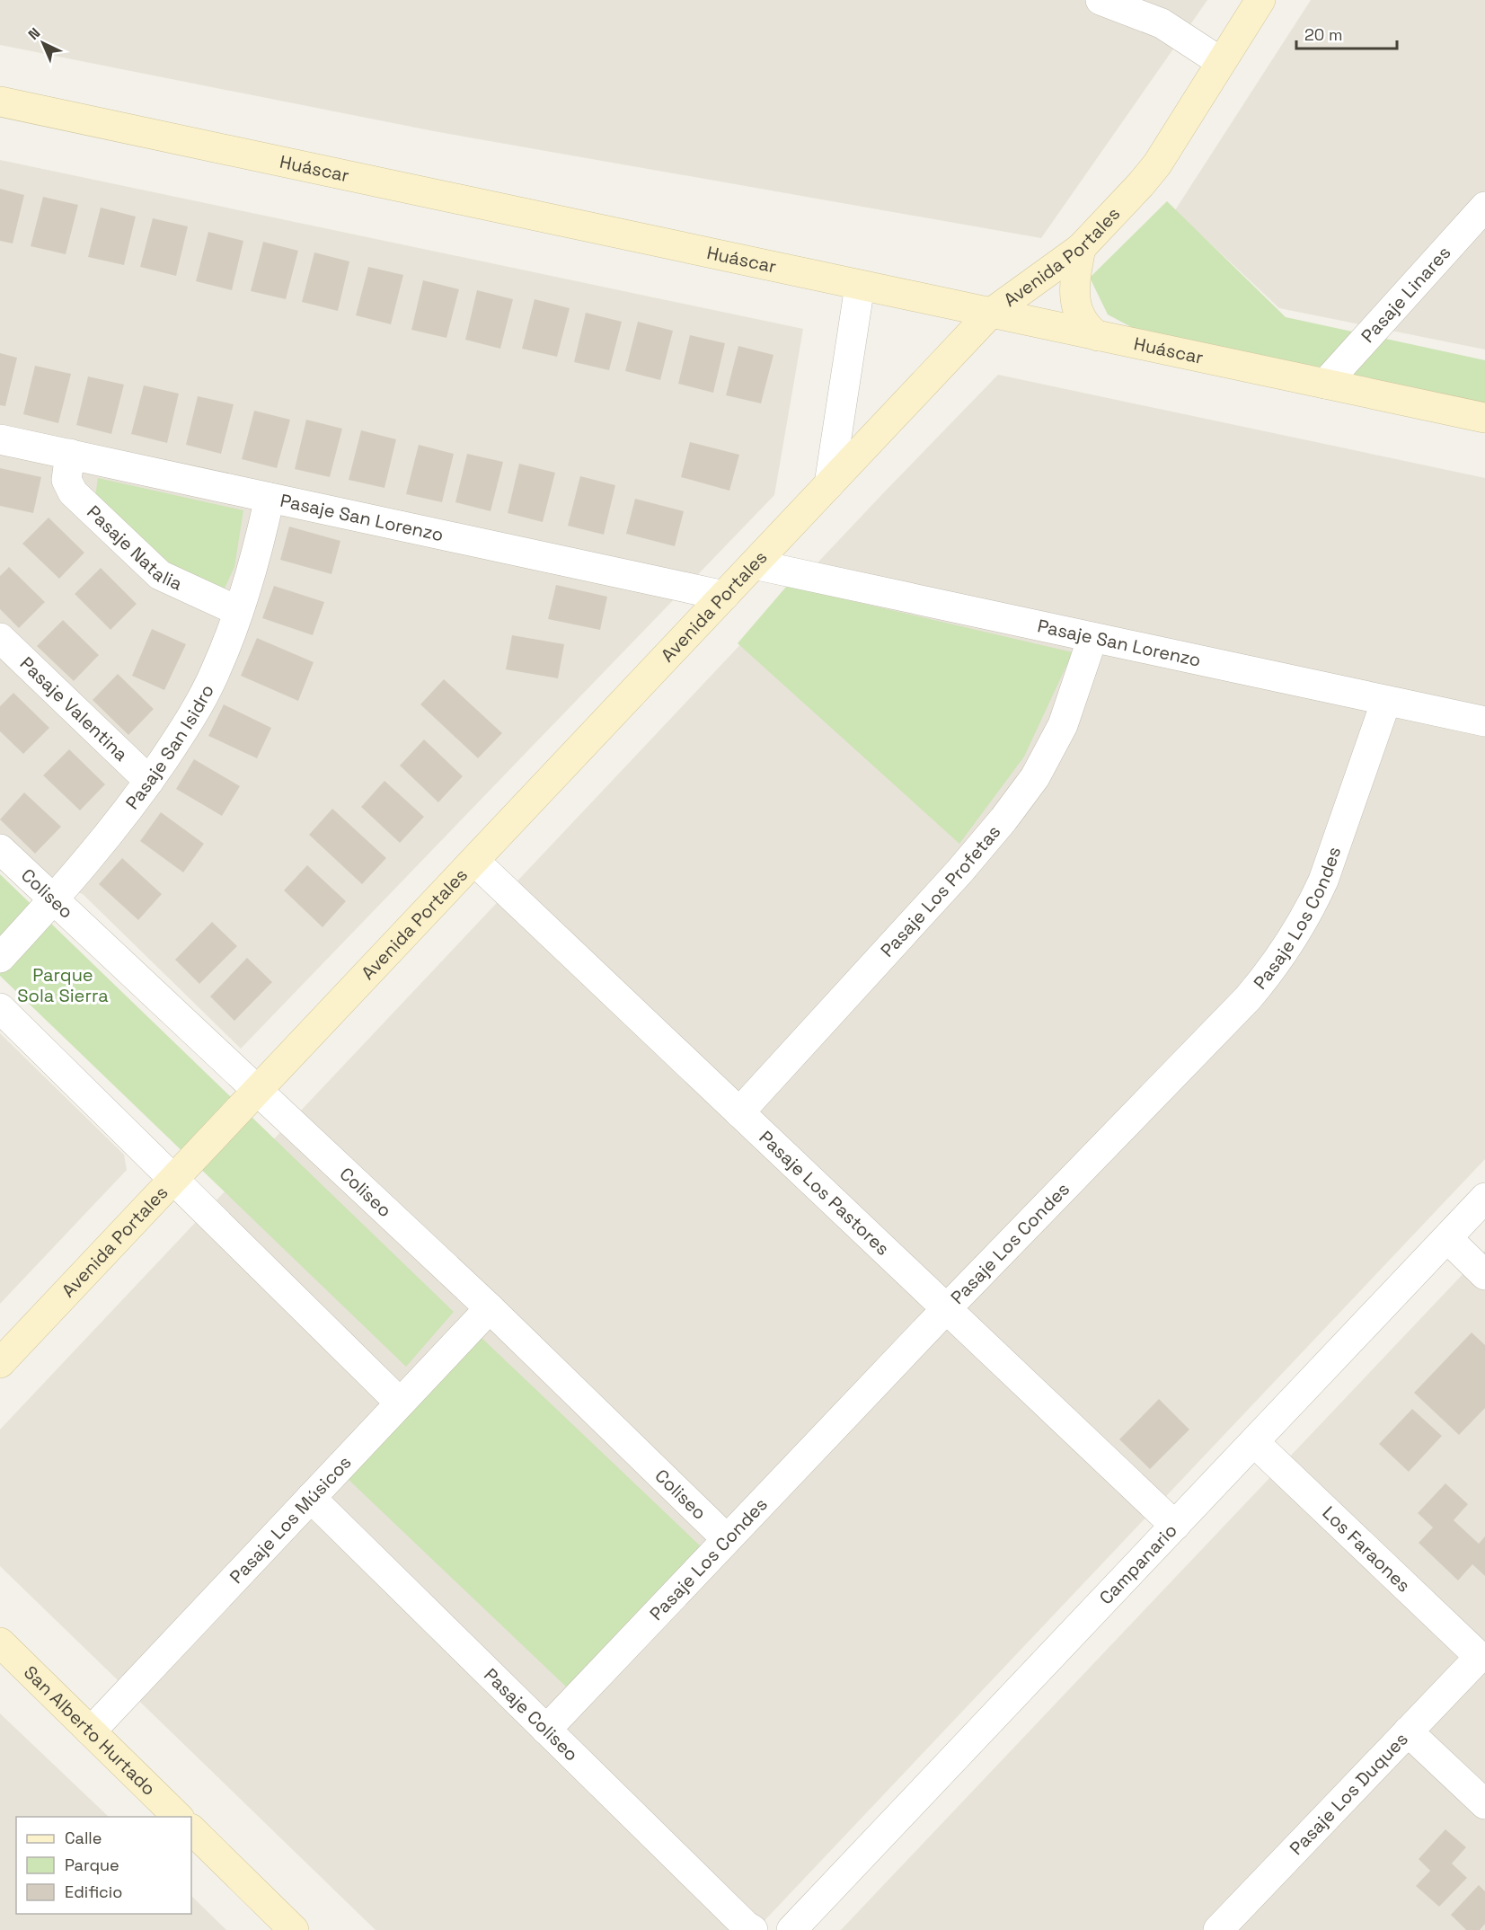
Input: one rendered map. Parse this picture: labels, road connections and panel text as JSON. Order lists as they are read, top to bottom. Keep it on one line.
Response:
{"streets":{"main road":["Huáscar","Avenida Portales","San Alberto Hurtado"],"street":["Pasaje Linares","Pasaje San Lorenzo","Pasaje Natalia","Pasaje Valentina","Pasaje San Isidro","Pasaje Los Profetas","Coliseo","Pasaje Los Condes","Pasaje Los Pastores","Pasaje Los Músicos","Los Faraones","Campanario","Pasaje Coliseo","Pasaje Los Duques"]},"crossings":[["Huáscar","Avenida Portales"],["Huáscar","Pasaje Linares"],["Avenida Portales","Pasaje San Lorenzo"],["Avenida Portales","Coliseo"],["Avenida Portales","Pasaje Los Pastores"],["Pasaje San Lorenzo","Pasaje Natalia"],["Pasaje San Lorenzo","Pasaje San Isidro"],["Pasaje San Lorenzo","Pasaje Los Profetas"],["Pasaje San Lorenzo","Pasaje Los Condes"],["Pasaje Natalia","Pasaje San Isidro"],["Pasaje Valentina","Pasaje San Isidro"],["Pasaje San Isidro","Coliseo"],["Pasaje Los Profetas","Pasaje Los Pastores"],["Coliseo","Pasaje Los Condes"],["Coliseo","Pasaje Los Músicos"],["Pasaje Los Condes","Pasaje Los Pastores"],["Pasaje Los Condes","Pasaje Coliseo"],["Pasaje Los Pastores","Campanario"],["Pasaje Los Músicos","Pasaje Coliseo"],["Pasaje Los Músicos","San Alberto Hurtado"],["Los Faraones","Campanario"],["Los Faraones","Pasaje Los Duques"]],"parks":["Parque Sola Sierra"],"legend":["Calle","Parque","Edificio"],"scale_bar":"20 m","north":"top left"}
